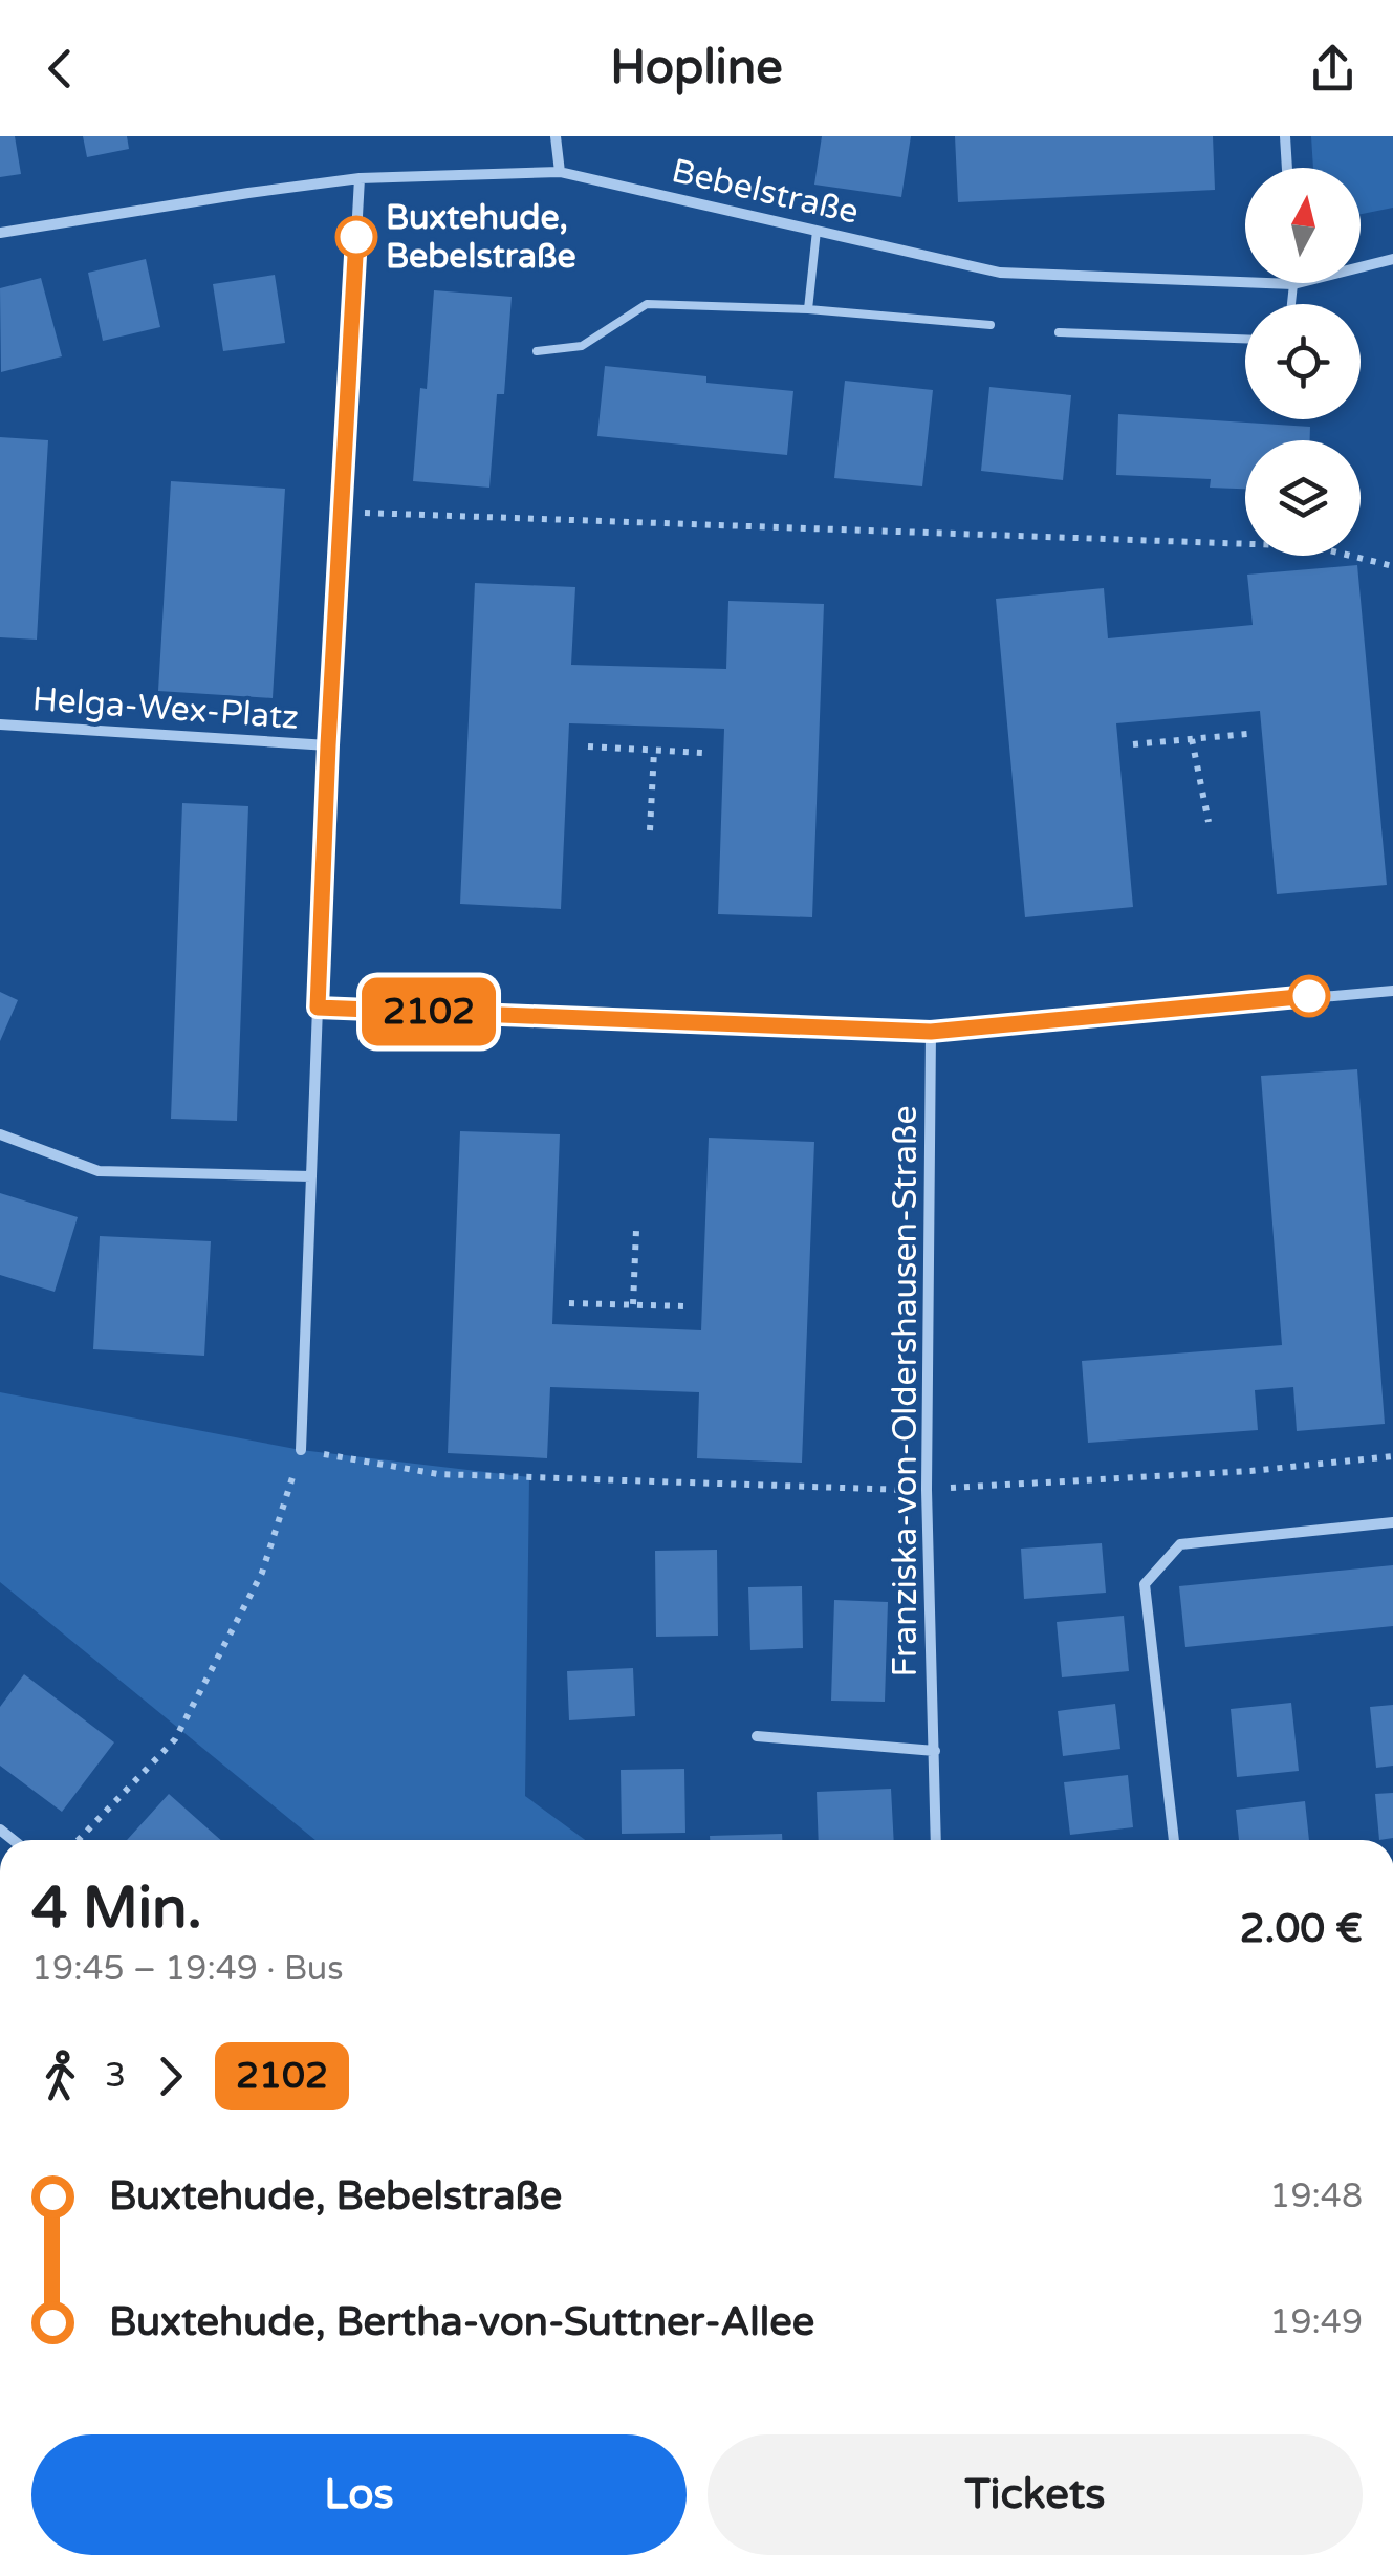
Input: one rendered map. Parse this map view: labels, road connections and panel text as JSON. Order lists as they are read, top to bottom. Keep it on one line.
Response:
{"streets":{"street":["Bebelstraße","Helga-Wex-Platz","Franziska-von-Oldershausen-Straße"]},"places":["Buxtehude, Bebelstraße"],"lines":["bus line 2102"],"north":"top","page":{"header":"Hopline","on_map":"2102","heading":["4 Min.","19:45 – 19:49 · Bus","2.00 €"],"legs":["3","2102"],"list":[{"name":"Buxtehude, Bebelstraße","value":"19:48"},{"name":"Buxtehude, Bertha-von-Suttner-Allee","value":"19:49"}],"buttons":["Los","Tickets"]}}
